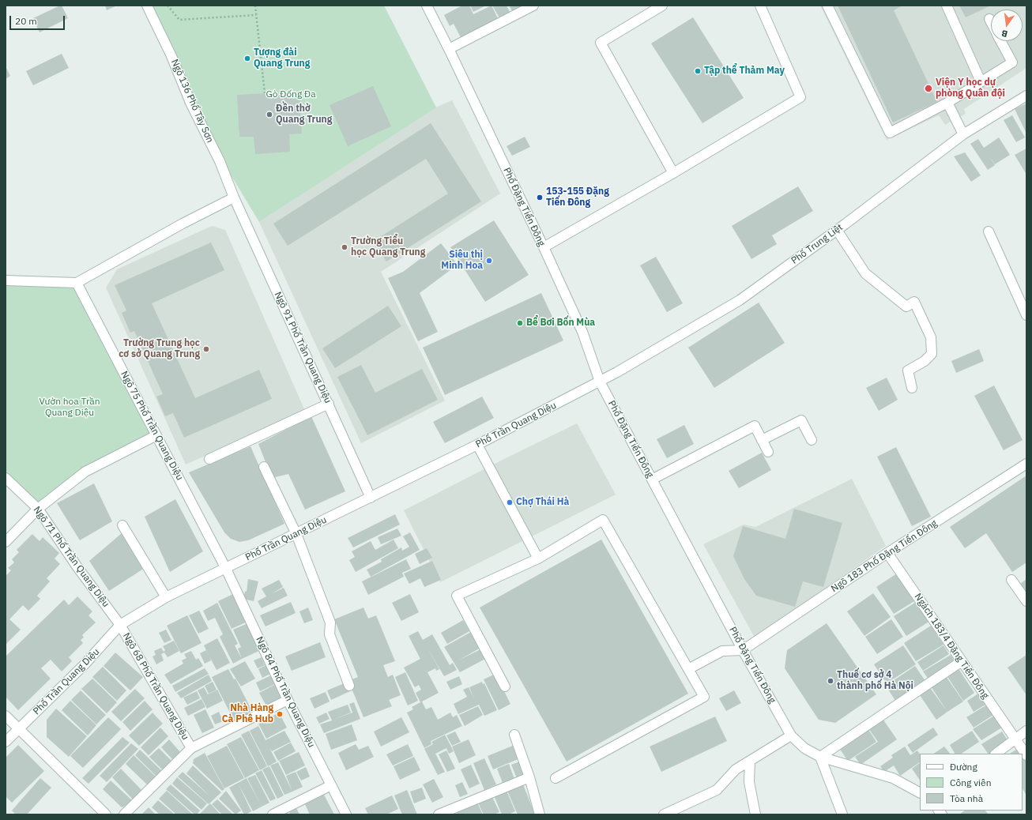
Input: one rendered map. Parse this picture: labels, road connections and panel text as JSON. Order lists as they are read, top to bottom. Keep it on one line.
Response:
{"streets":{"street":["Ngõ 136 Phố Tây Sơn","Phố Đặng Tiến Đông","Phố Trung Liệt","Ngõ 91 Phố Trần Quang Diệu","Phố Trần Quang Diệu","Ngõ 75 Phố Trần Quang Diệu","Ngõ 183 Phố Đặng Tiến Đông","Ngõ 71 Phố Trần Quang Diệu","Ngách 183/4 Đặng Tiến Đông","Ngõ 68 Phố Trần Quang Diệu","Ngõ 84 Phố Trần Quang Diệu"]},"crossings":[["Ngõ 136 Phố Tây Sơn","Ngõ 91 Phố Trần Quang Diệu"],["Phố Đặng Tiến Đông","Phố Trung Liệt"],["Phố Đặng Tiến Đông","Phố Trần Quang Diệu"],["Phố Đặng Tiến Đông","Ngõ 183 Phố Đặng Tiến Đông"],["Phố Trung Liệt","Phố Trần Quang Diệu"],["Ngõ 91 Phố Trần Quang Diệu","Phố Trần Quang Diệu"],["Phố Trần Quang Diệu","Ngõ 75 Phố Trần Quang Diệu"],["Phố Trần Quang Diệu","Ngõ 71 Phố Trần Quang Diệu"],["Phố Trần Quang Diệu","Ngõ 68 Phố Trần Quang Diệu"],["Phố Trần Quang Diệu","Ngõ 84 Phố Trần Quang Diệu"],["Ngõ 75 Phố Trần Quang Diệu","Ngõ 84 Phố Trần Quang Diệu"],["Ngõ 183 Phố Đặng Tiến Đông","Ngách 183/4 Đặng Tiến Đông"],["Ngõ 71 Phố Trần Quang Diệu","Ngõ 68 Phố Trần Quang Diệu"]],"parks":["Gò Đống Đa","Vườn hoa Trần Quang Diệu"],"places":["Tượng đài Quang Trung","Tập thể Thảm May","Viện Y học dự phòng Quân đội","Đền thờ Quang Trung","153-155 Đặng Tiến Đông","Trường Tiểu học Quang Trung","Siêu thị Minh Hoa","Bể Bơi Bốn Mùa","Trường Trung học cơ sở Quang Trung","Chợ Thái Hà","Thuế cơ sở 4 thành phố Hà Nội","Nhà Hàng Cà Phê Hub"],"legend":["Đường","Công viên","Tòa nhà"],"scale_bar":"20 m","north":"bottom"}
